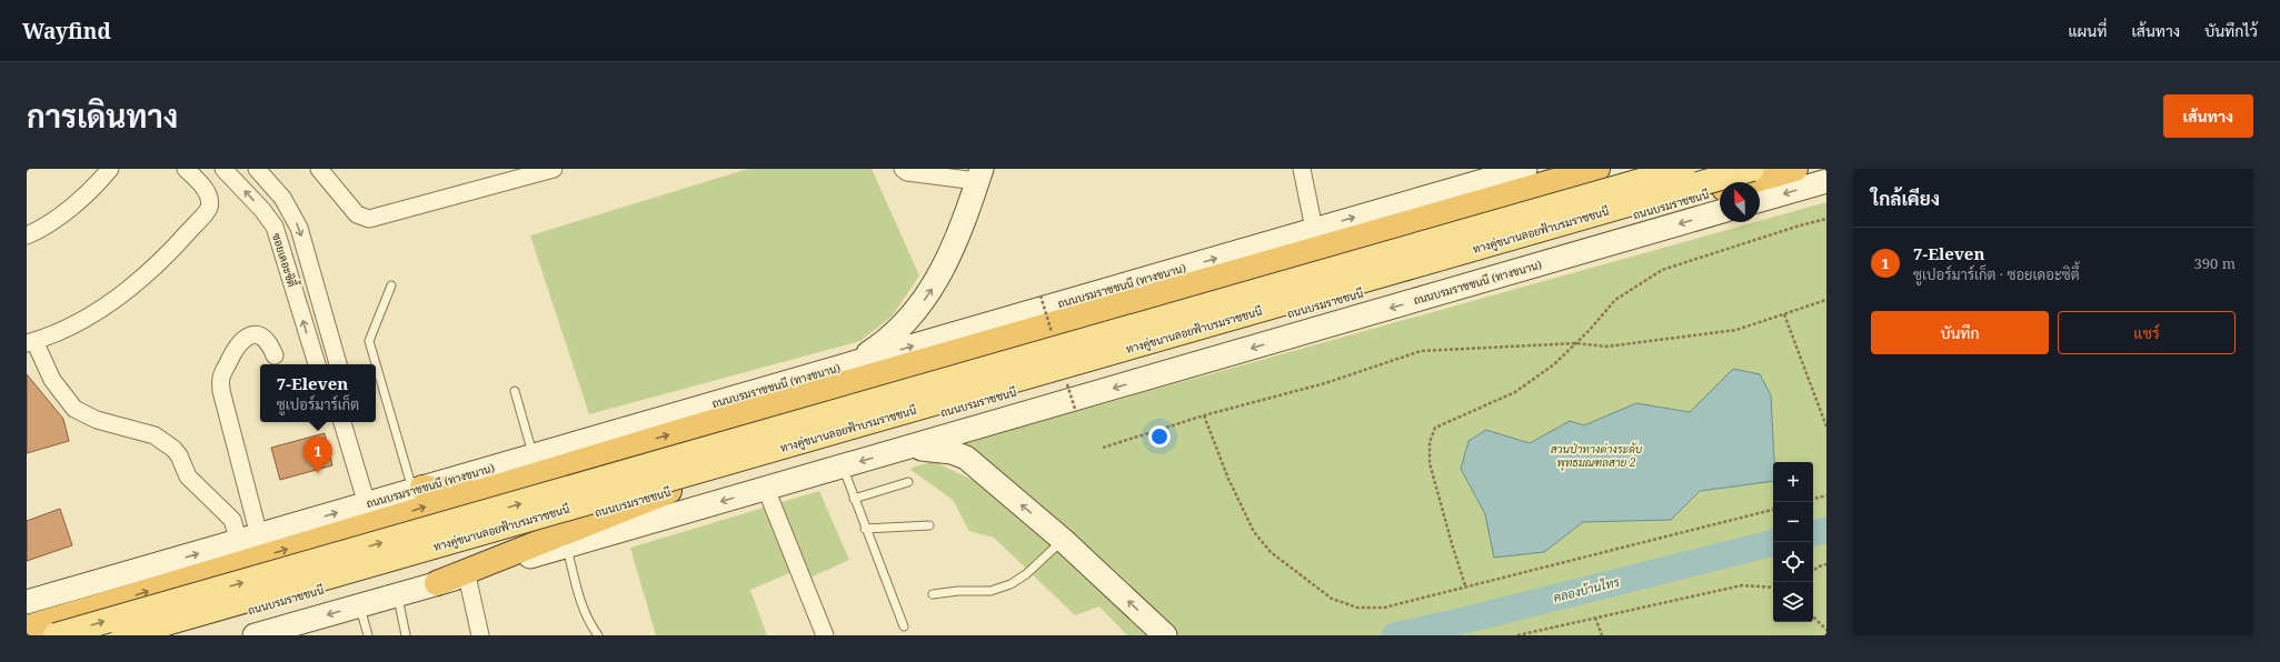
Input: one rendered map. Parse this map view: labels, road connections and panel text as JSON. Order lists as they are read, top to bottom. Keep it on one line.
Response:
{"streets":{"highway":["ถนนบรมราชชนนี"],"main road":["ทางคู่ขนานลอยฟ้าบรมราชชนนี","ถนนบรมราชชนนี (ทางขนาน)"],"street":["ซอยเดอะซิตี้"]},"water":["คลองบ้านไทร"],"parks":["สวนป่าทางต่างระดับ พุทธมณฑลสาย 2"],"north":"top","page":{"header":"Wayfind","nav":["แผนที่","เส้นทาง","บันทึกไว้"],"title":"การเดินทาง","buttons":["เส้นทาง",["บันทึก","แชร์"]],"heading":"ใกล้เคียง","list":[{"mark":"1","name":"7-Eleven","note":"ซูเปอร์มาร์เก็ต · ซอยเดอะซิตี้","value":"390 m"}],"popup":["7-Eleven","ซูเปอร์มาร์เก็ต"],"pins":"1","map_buttons":["+","−"]}}
